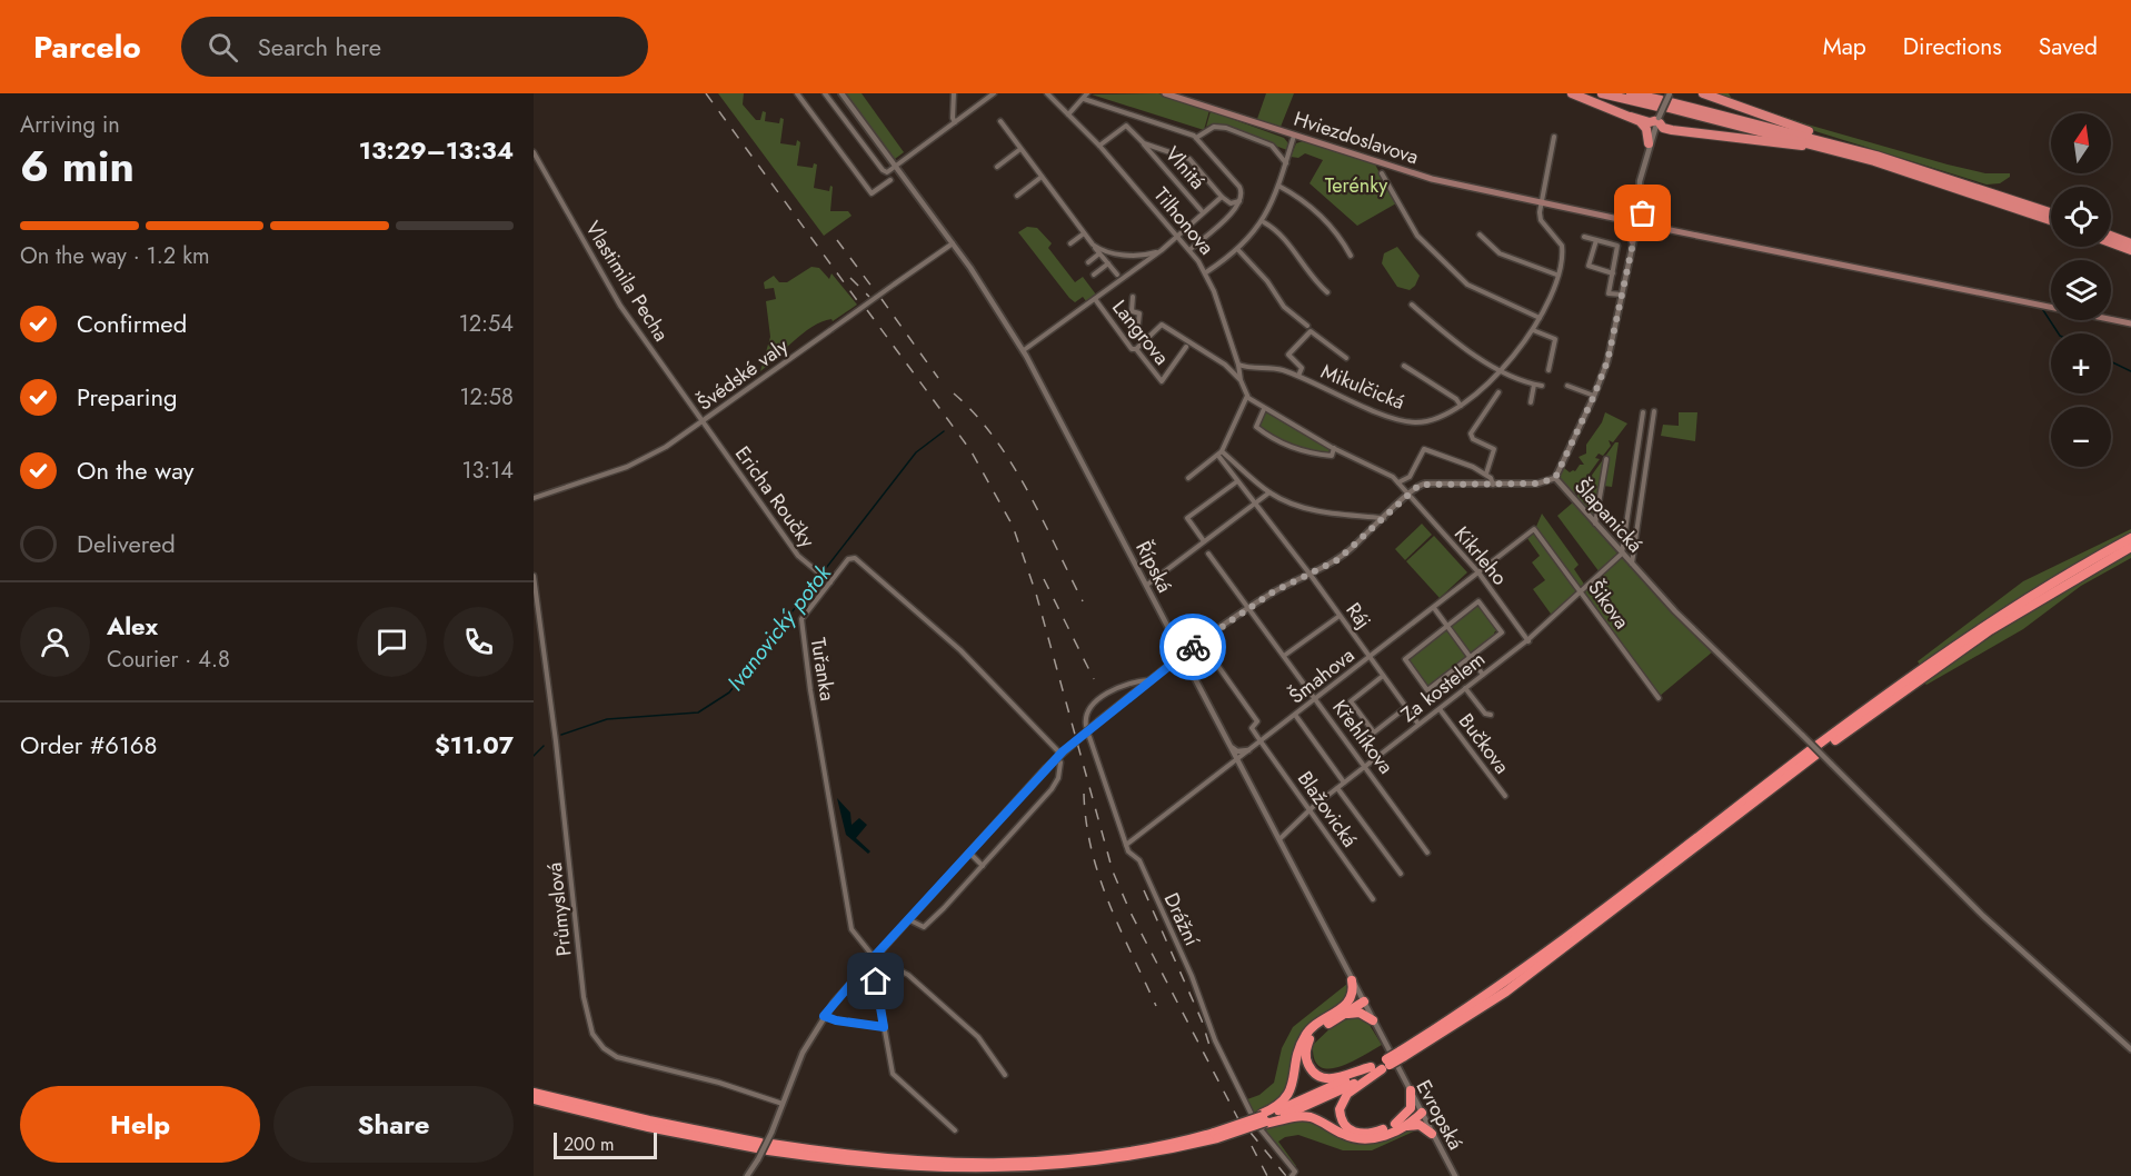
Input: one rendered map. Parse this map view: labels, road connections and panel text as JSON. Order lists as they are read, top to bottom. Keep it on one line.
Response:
{"streets":{"main road":["Hviezdoslavova"],"street":["Vlnitá","Tilhonova","Vlastimila Pecha","Langrova","Švédské valy","Mikulčická","Ericha Roučky","Šlapanická","Kikrleho","Řípská","Šikova","Ráj","Tuřanka","Šmahova","Za kostelem","Křehlíkova","Bučkova","Blažovická","Průmyslová","Drážní","Evropská"]},"crossings":[["Hviezdoslavova","Mikulčická"],["Vlnitá","Tilhonova"],["Vlnitá","Langrova"],["Tilhonova","Langrova"],["Tilhonova","Mikulčická"],["Tilhonova","Kikrleho"],["Vlastimila Pecha","Švédské valy"],["Vlastimila Pecha","Ericha Roučky"],["Langrova","Řípská"],["Švédské valy","Ericha Roučky"],["Švédské valy","Řípská"],["Ericha Roučky","Tuřanka"],["Šlapanická","Za kostelem"],["Kikrleho","Šmahova"],["Kikrleho","Za kostelem"],["Řípská","Šmahova"],["Řípská","Za kostelem"],["Řípská","Evropská"],["Šikova","Šmahova"],["Šikova","Za kostelem"],["Ráj","Šmahova"],["Šmahova","Křehlíkova"],["Šmahova","Blažovická"],["Šmahova","Drážní"],["Za kostelem","Křehlíkova"],["Za kostelem","Bučkova"],["Za kostelem","Blažovická"]],"water":["Ivanovický potok"],"parks":["Terénky"],"scale_bar":"200 m","north":"top","page":{"header":"Parcelo","search":"Search here","nav":["Map","Directions","Saved"],"heading":["6 min","Arriving in","13:29–13:34"],"panel":["Alex","Courier · 4.8","Order #6168","$11.07"],"map_buttons":["+","−"],"bar":"On the way · 1.2 km","list":[["Confirmed","12:54"],["Preparing","12:58"],["On the way","13:14"],"Delivered"],"buttons":["Help","Share"],"scale":"200 m"}}
